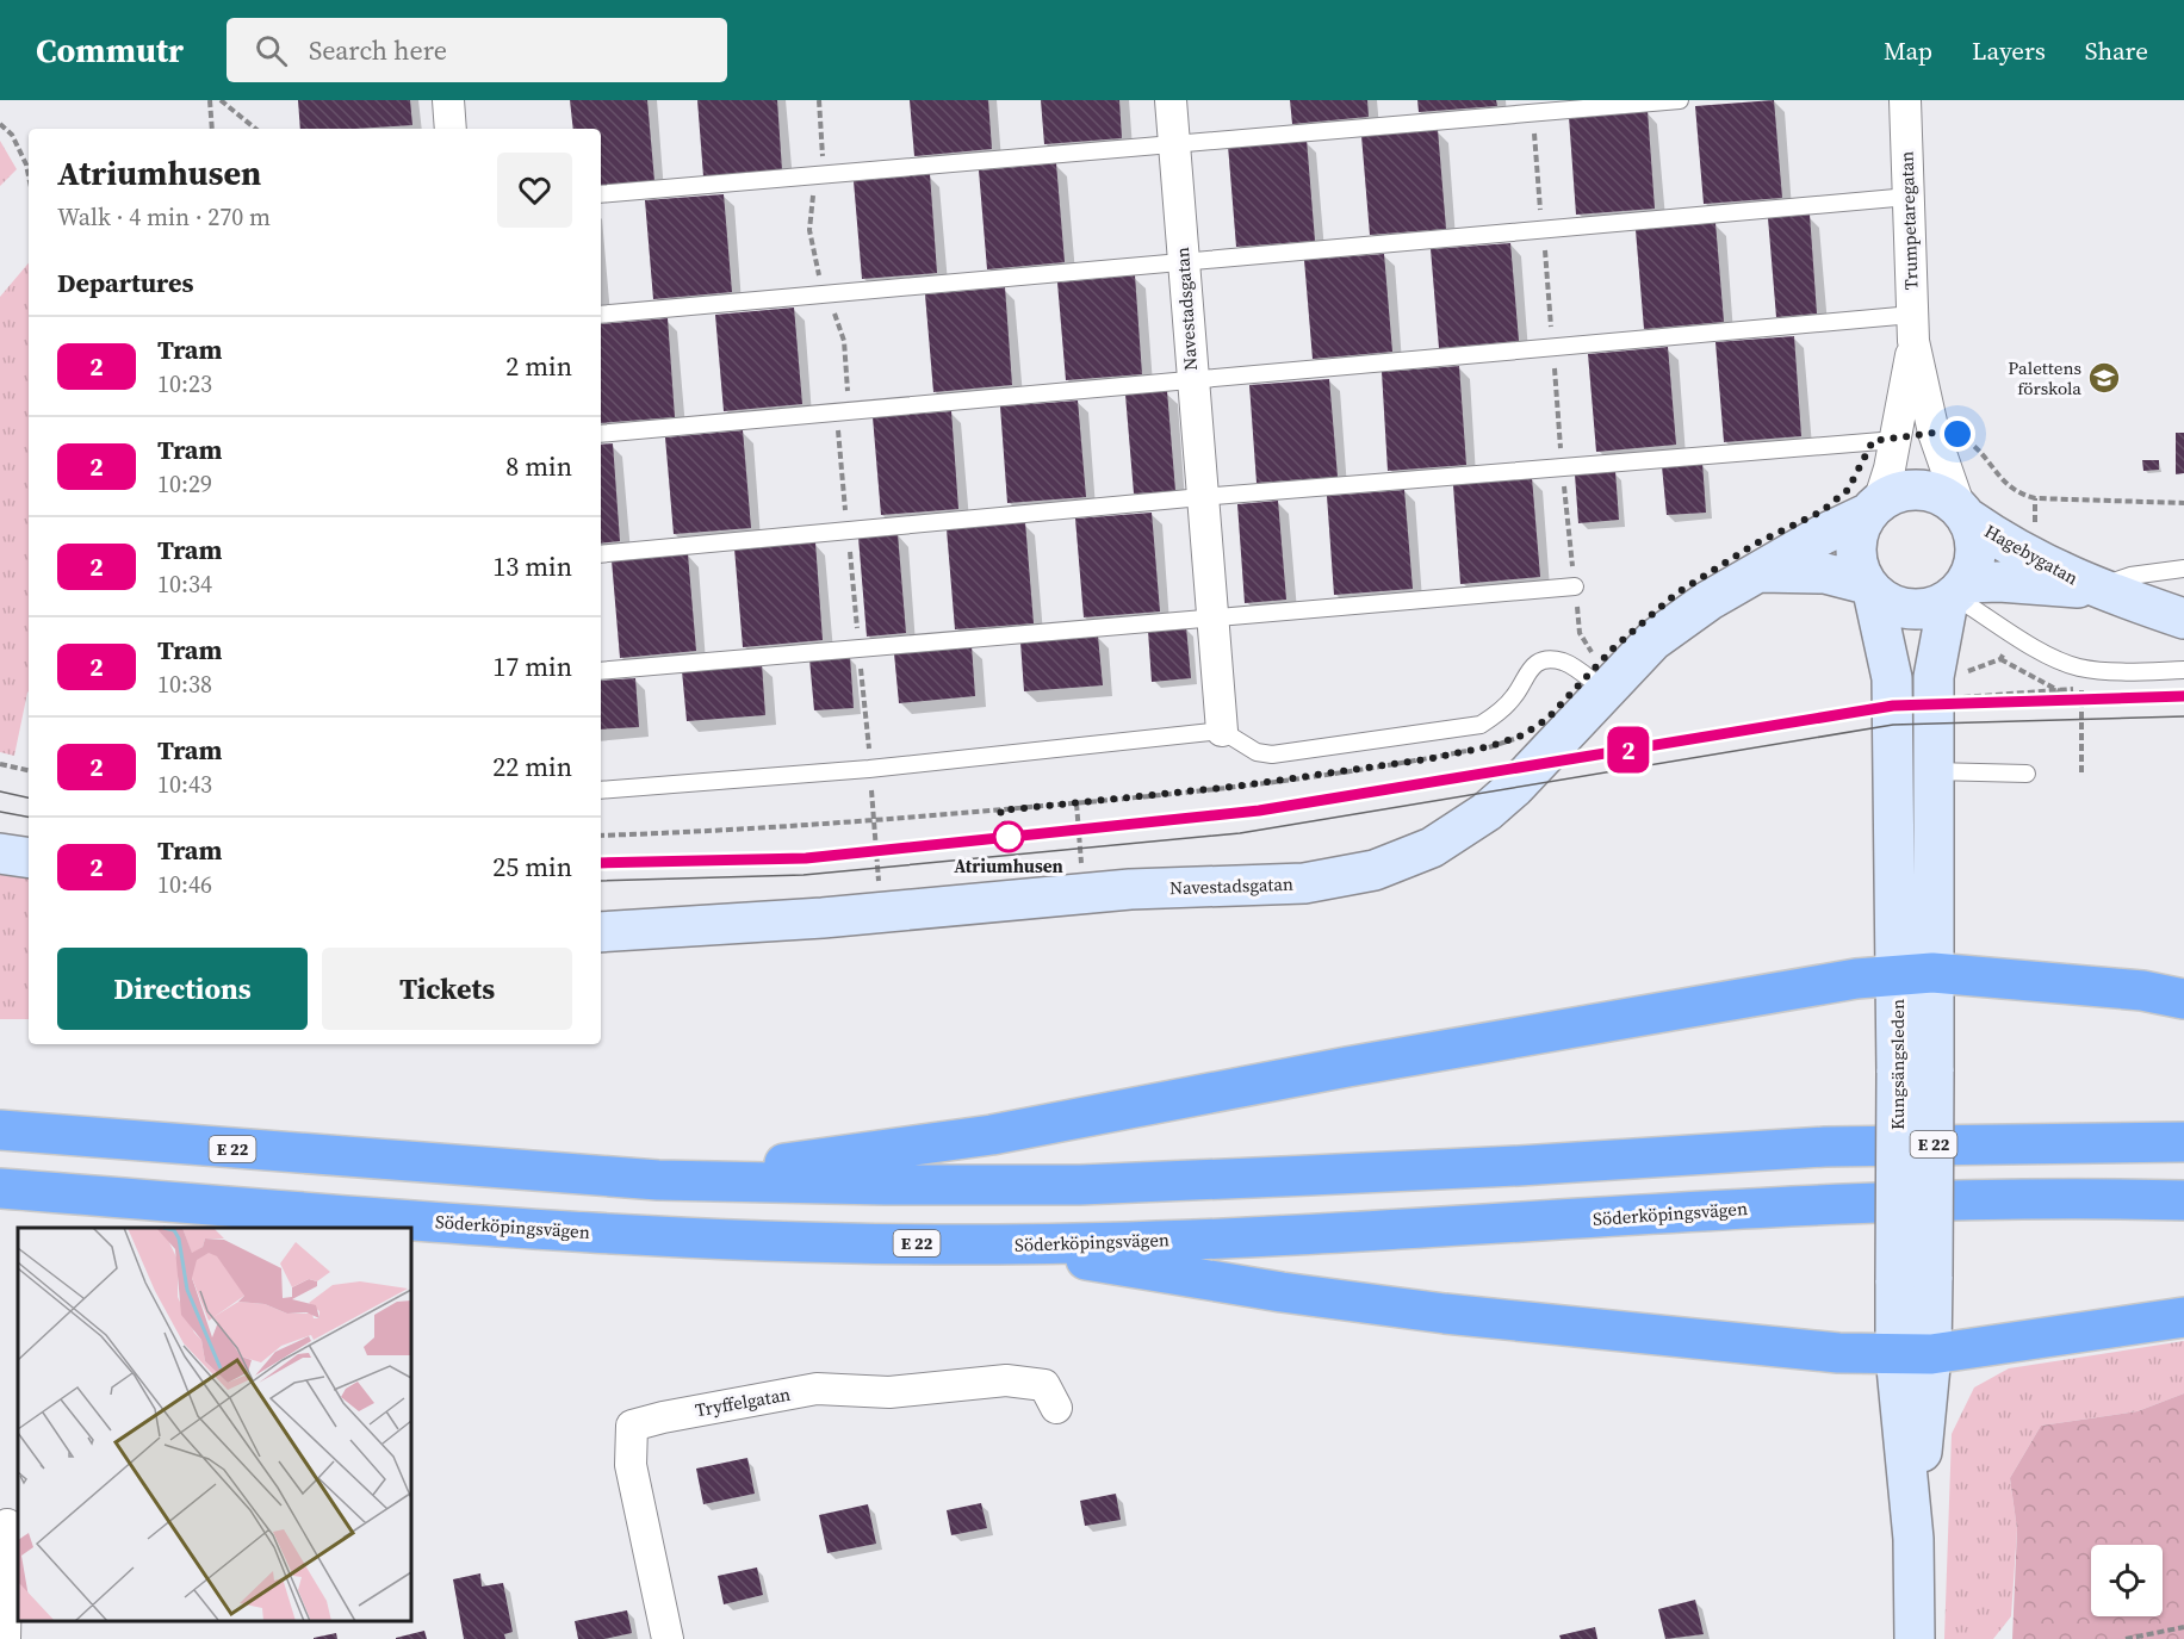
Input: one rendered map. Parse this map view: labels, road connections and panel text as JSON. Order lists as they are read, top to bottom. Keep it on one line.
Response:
{"streets":{"highway":["E 22","Söderköpingsvägen"],"street":["Trumpetaregatan","Navestadsgatan","Hagebygatan","Kungsängsleden","Tryffelgatan"]},"crossings":[["Trumpetaregatan","Navestadsgatan"],["Trumpetaregatan","Hagebygatan"],["Trumpetaregatan","Kungsängsleden"],["Navestadsgatan","Hagebygatan"],["Navestadsgatan","Kungsängsleden"],["Hagebygatan","Kungsängsleden"]],"places":{"school or university":["Palettens förskola"],"other":["Atriumhusen"]},"lines":["tram line 2"],"page":{"header":"Commutr","search":"Search here","nav":["Map","Layers","Share"],"on_map":"2","heading":[["Atriumhusen","Walk · 4 min · 270 m"],"Departures"],"list":[{"mark":"2","name":"Tram","note":"10:23","value":"2 min"},{"mark":"2","name":"Tram","note":"10:29","value":"8 min"},{"mark":"2","name":"Tram","note":"10:34","value":"13 min"},{"mark":"2","name":"Tram","note":"10:38","value":"17 min"},{"mark":"2","name":"Tram","note":"10:43","value":"22 min"},{"mark":"2","name":"Tram","note":"10:46","value":"25 min"}],"buttons":["Directions","Tickets"]}}
